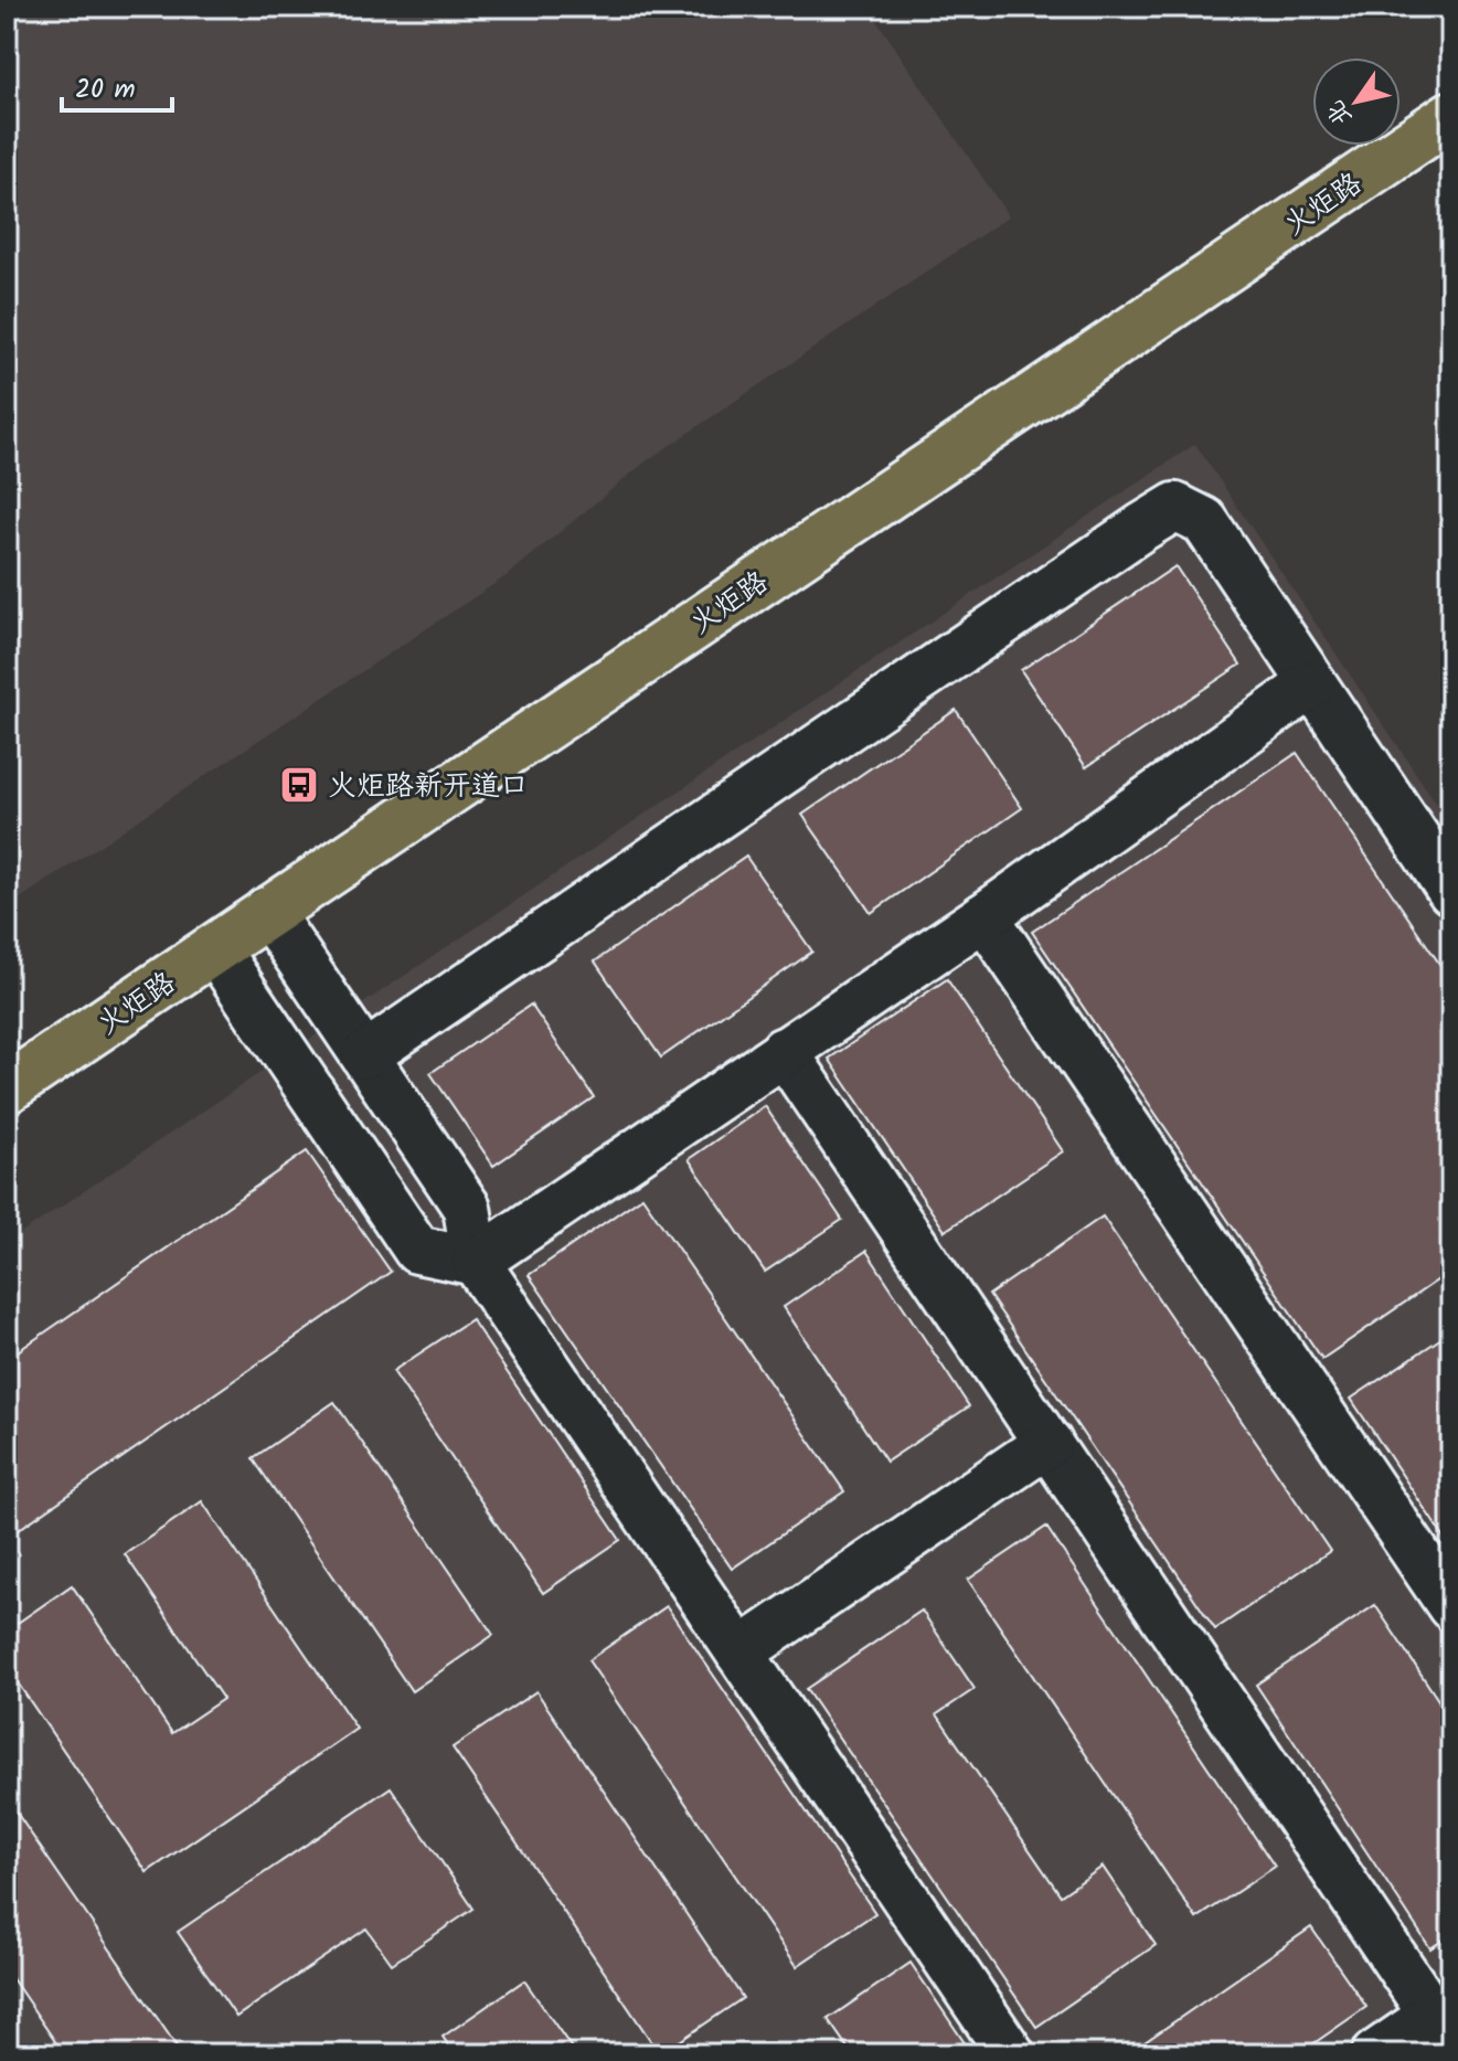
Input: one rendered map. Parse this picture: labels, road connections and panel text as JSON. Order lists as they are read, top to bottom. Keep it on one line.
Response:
{"streets":{"main road":["火炬路"]},"places":{"bus stop":["火炬路新开道口"]},"scale_bar":"20 m","north":"bottom left"}
